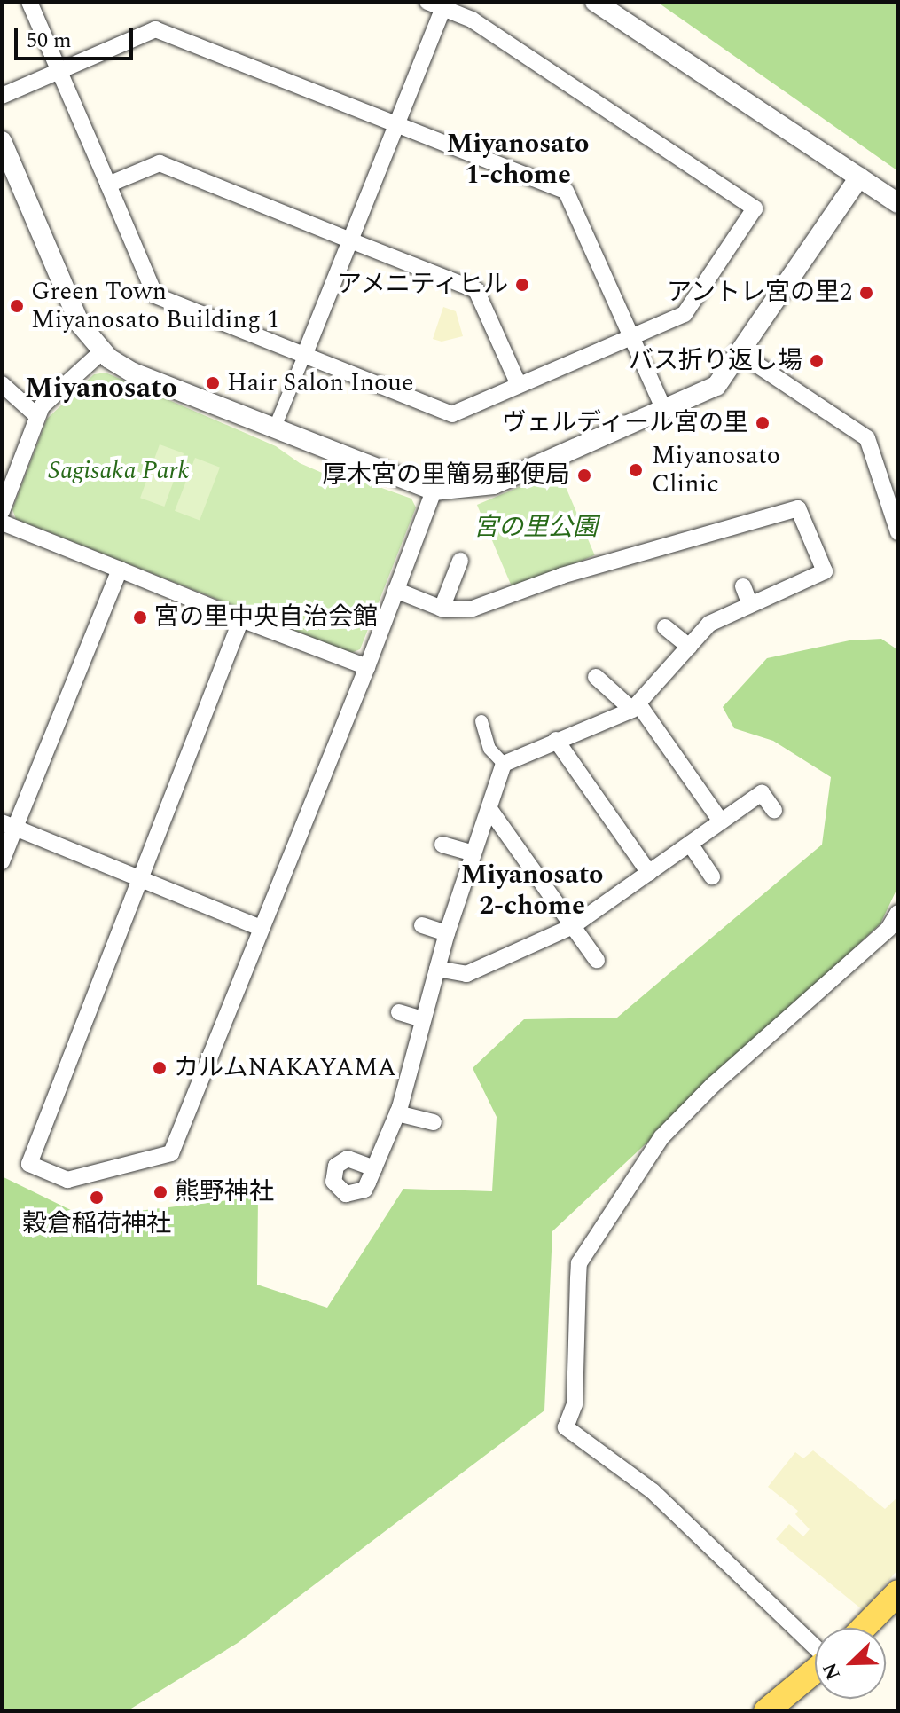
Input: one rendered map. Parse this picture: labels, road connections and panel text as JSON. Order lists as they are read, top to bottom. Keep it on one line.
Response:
{"districts":["Miyanosato 1-chome","Miyanosato","Miyanosato 2-chome"],"parks":["Sagisaka Park","宮の里公園"],"places":["アメニティヒル","アントレ宮の里2","Green Town Miyanosato Building 1","バス折り返し場","Hair Salon Inoue","ヴェルディール宮の里","Miyanosato Clinic","厚木宮の里簡易郵便局","宮の里中央自治会館","カルムNAKAYAMA","熊野神社","穀倉稲荷神社"],"scale_bar":"50 m","north":"bottom left"}
